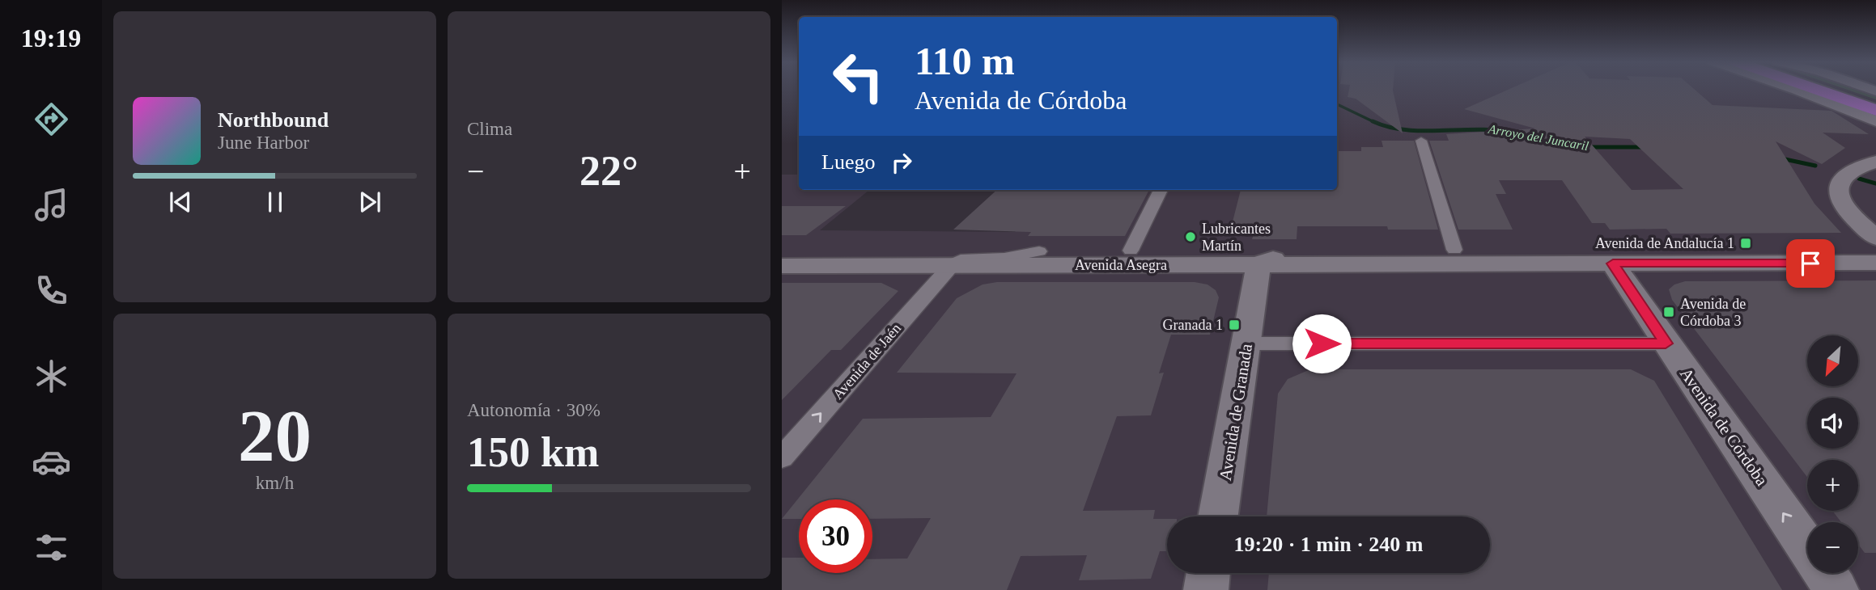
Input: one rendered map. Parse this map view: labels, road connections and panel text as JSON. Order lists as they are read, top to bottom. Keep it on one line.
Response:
{"streets":{"street":["Avenida Asegra","Avenida de Jaén","Avenida de Granada","Avenida de Córdoba"]},"crossings":[["Avenida Asegra","Avenida de Jaén"],["Avenida Asegra","Avenida de Granada"],["Avenida Asegra","Avenida de Córdoba"]],"one_way":["Avenida de Jaén","Avenida de Córdoba"],"water":["Arroyo del Juncaril"],"places":{"other":["Lubricantes Martín"],"transit":["Avenida de Andalucía 1","Avenida de Córdoba 3","Granada 1"]},"north":"bottom left","page":{"tabs":"19:19","tile":["Clima",["20","km/h"],["Autonomía · 30%","150 km"]],"turn":["110 m","Avenida de Córdoba"],"song":["Northbound","June Harbor"],"then":"Luego","heat":["−","22°","+"],"map_buttons":["+","−"],"limit":"30","trip":"19:20 · 1 min · 240 m"}}
